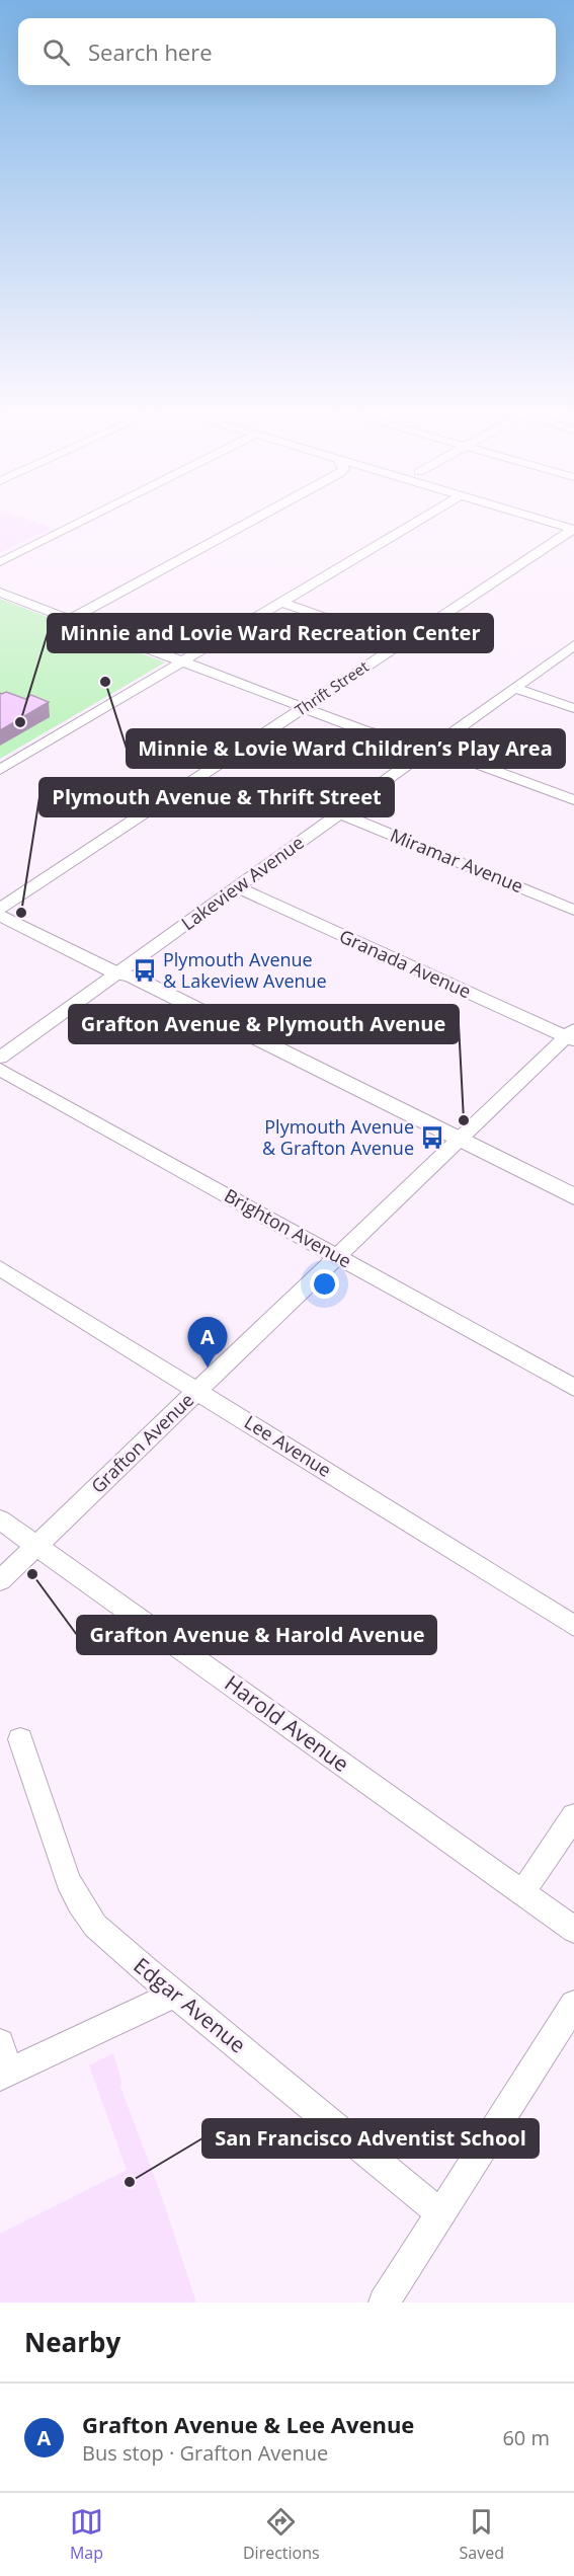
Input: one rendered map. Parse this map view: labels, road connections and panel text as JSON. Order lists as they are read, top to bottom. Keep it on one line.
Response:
{"streets":{"street":["Thrift Street","Miramar Avenue","Lakeview Avenue","Granada Avenue","Brighton Avenue","Grafton Avenue","Lee Avenue","Harold Avenue","Edgar Avenue"]},"crossings":[["Miramar Avenue","Lakeview Avenue"],["Lakeview Avenue","Granada Avenue"],["Granada Avenue","Grafton Avenue"],["Brighton Avenue","Grafton Avenue"],["Grafton Avenue","Lee Avenue"],["Grafton Avenue","Harold Avenue"]],"places":{"other":["Minnie & Lovie Ward Children’s Play Area","Minnie and Lovie Ward Recreation Center","Plymouth Avenue & Thrift Street","Grafton Avenue & Plymouth Avenue","Grafton Avenue & Harold Avenue","San Francisco Adventist School"],"bus stop":["Plymouth Avenue & Lakeview Avenue","Plymouth Avenue & Grafton Avenue"]},"page":{"search":"Search here","pins":"A","heading":"Nearby","list":[{"mark":"A","name":"Grafton Avenue & Lee Avenue","note":"Bus stop · Grafton Avenue","value":"60 m"}],"nav":["Map","Directions","Saved"]}}
